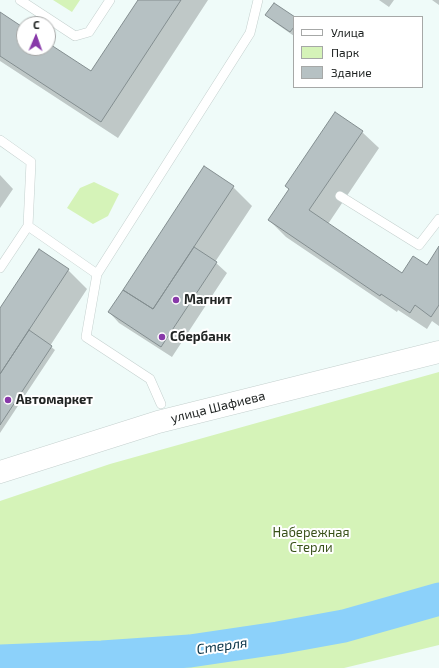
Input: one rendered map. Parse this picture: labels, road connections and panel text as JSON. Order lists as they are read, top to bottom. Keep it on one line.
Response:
{"streets":{"street":["улица Шафиева"]},"water":["Стерля"],"parks":["Набережная Стерли"],"places":["Магнит","Сбербанк","Автомаркет"],"legend":["Улица","Парк","Здание"],"north":"top"}
